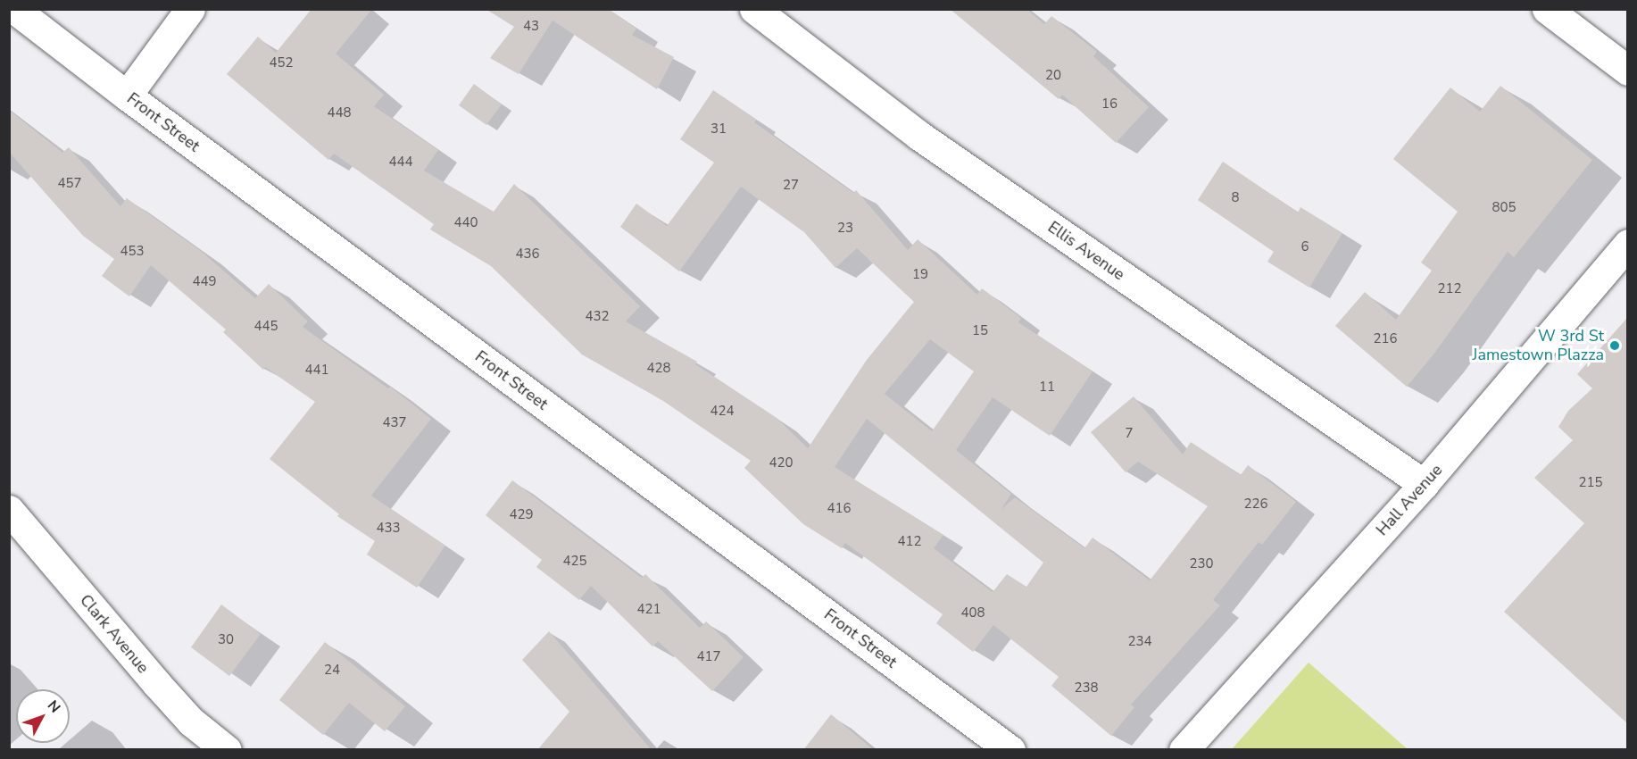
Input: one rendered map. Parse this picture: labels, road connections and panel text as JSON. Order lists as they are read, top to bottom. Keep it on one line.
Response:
{"streets":{"street":["Front Street","Ellis Avenue","Hall Avenue","Clark Avenue"]},"crossings":[["Ellis Avenue","Hall Avenue"]],"places":["W 3rd St Jamestown Plazza"],"house_numbers":["43","452","20","16","448","31","444","457","27","8","805","440","23","6","453","436","19","449","212","432","445","15","216","428","441","11","424","437","7","420","215","226","416","429","433","412","425","230","421","408","30","234","417","24","238"],"north":"top right"}
